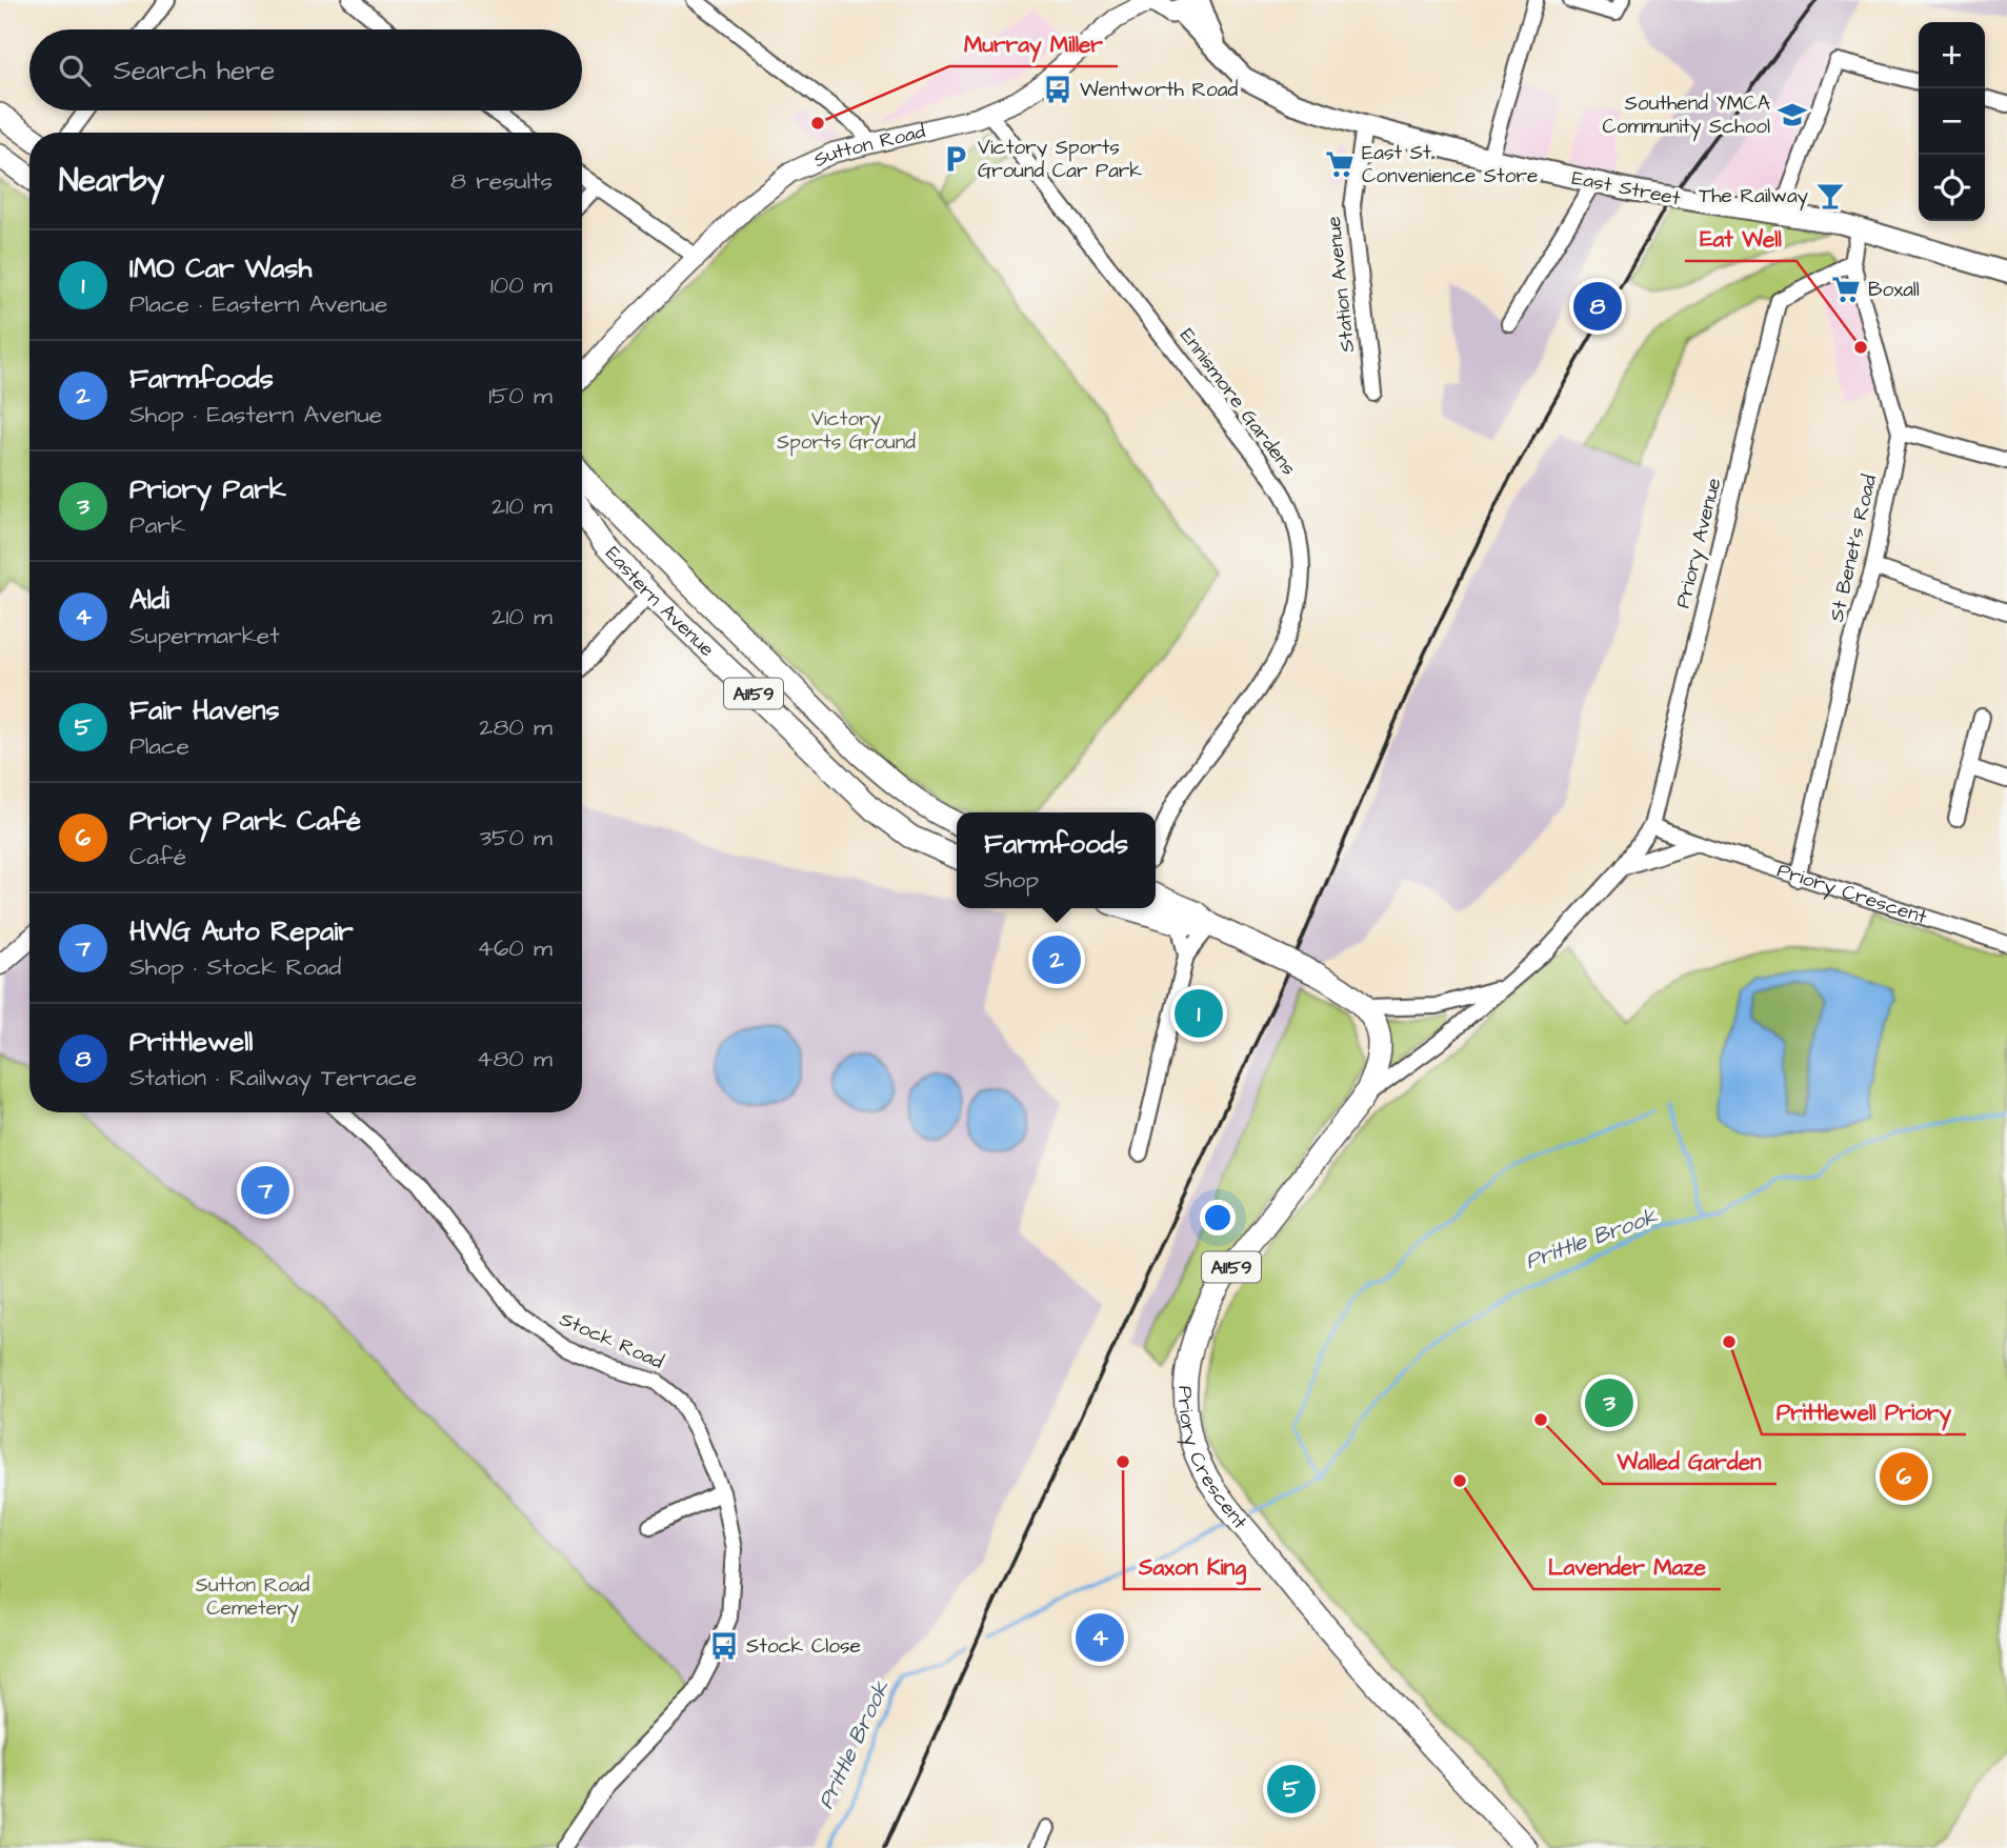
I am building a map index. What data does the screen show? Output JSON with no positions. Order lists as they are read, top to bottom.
{
  "streets": {
    "main road": [
      "Sutton Road",
      "East Street",
      "Eastern Avenue",
      "A1159",
      "Priory Crescent"
    ],
    "street": [
      "Station Avenue",
      "Ennismore Gardens",
      "Priory Avenue",
      "St Benet's Road",
      "Stock Road"
    ]
  },
  "crossings": [
    ["Sutton Road", "East Street"],
    ["Sutton Road", "Ennismore Gardens"],
    ["East Street", "Station Avenue"],
    ["East Street", "St Benet's Road"],
    ["Priory Avenue", "St Benet's Road"],
    ["Priory Avenue", "Priory Crescent"],
    ["St Benet's Road", "Priory Crescent"]
  ],
  "water": ["Prittle Brook"],
  "parks": ["Victory Sports Ground", "Sutton Road Cemetery"],
  "places": {
    "bus stop": ["Wentworth Road", "Stock Close"],
    "school or university": ["Southend YMCA Community School"],
    "other": [
      "Murray Miller",
      "Eat Well",
      "Prittlewell Priory",
      "Walled Garden",
      "Saxon King",
      "Lavender Maze"
    ],
    "parking": ["Victory Sports Ground Car Park"],
    "supermarket": ["East St. Convenience Store", "Boxall"],
    "bar": ["The Railway"]
  },
  "page": {
    "map_buttons": ["+", "−"],
    "search": "Search here",
    "heading": ["Nearby", "8 results"],
    "list": [
      {
        "mark": "1",
        "name": "IMO Car Wash",
        "note": "Place · Eastern Avenue",
        "value": "100 m"
      },
      {
        "mark": "2",
        "name": "Farmfoods",
        "note": "Shop · Eastern Avenue",
        "value": "150 m"
      },
      {
        "mark": "3",
        "name": "Priory Park",
        "note": "Park",
        "value": "210 m"
      },
      {
        "mark": "4",
        "name": "Aldi",
        "note": "Supermarket",
        "value": "210 m"
      },
      {
        "mark": "5",
        "name": "Fair Havens",
        "note": "Place",
        "value": "280 m"
      },
      {
        "mark": "6",
        "name": "Priory Park Café",
        "note": "Café",
        "value": "350 m"
      },
      {
        "mark": "7",
        "name": "HWG Auto Repair",
        "note": "Shop · Stock Road",
        "value": "460 m"
      },
      {
        "mark": "8",
        "name": "Prittlewell",
        "note": "Station · Railway Terrace",
        "value": "480 m"
      }
    ],
    "pins": [
      "8",
      "2",
      "1",
      "7",
      "3",
      "6",
      "4",
      "5"
    ],
    "popup": ["Farmfoods", "Shop"]
  }
}
